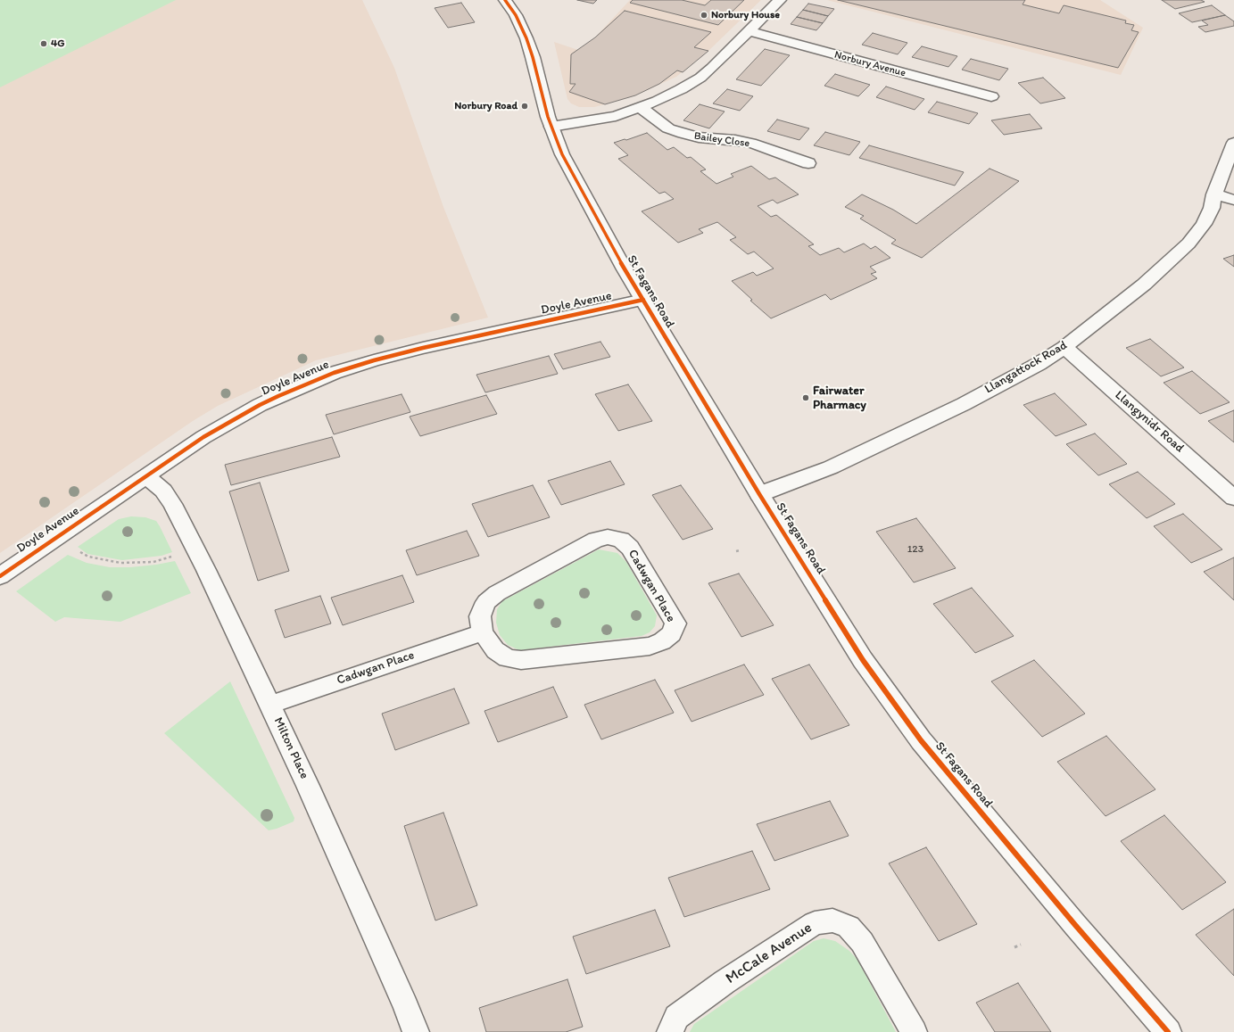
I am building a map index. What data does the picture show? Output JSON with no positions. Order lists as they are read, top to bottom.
{
  "streets": {
    "street": [
      "Norbury Avenue",
      "Bailey Close",
      "St Fagans Road",
      "Doyle Avenue",
      "Llangattock Road",
      "Llangynidr Road",
      "Cadwgan Place",
      "Milton Place",
      "McCale Avenue"
    ]
  },
  "crossings": [
    ["St Fagans Road", "Doyle Avenue"],
    ["St Fagans Road", "Llangattock Road"],
    ["Doyle Avenue", "Milton Place"],
    ["Llangattock Road", "Llangynidr Road"],
    ["Cadwgan Place", "Milton Place"]
  ],
  "places": [
    "Norbury House",
    "4G",
    "Norbury Road",
    "Fairwater Pharmacy"
  ],
  "house_numbers": ["123"]
}
